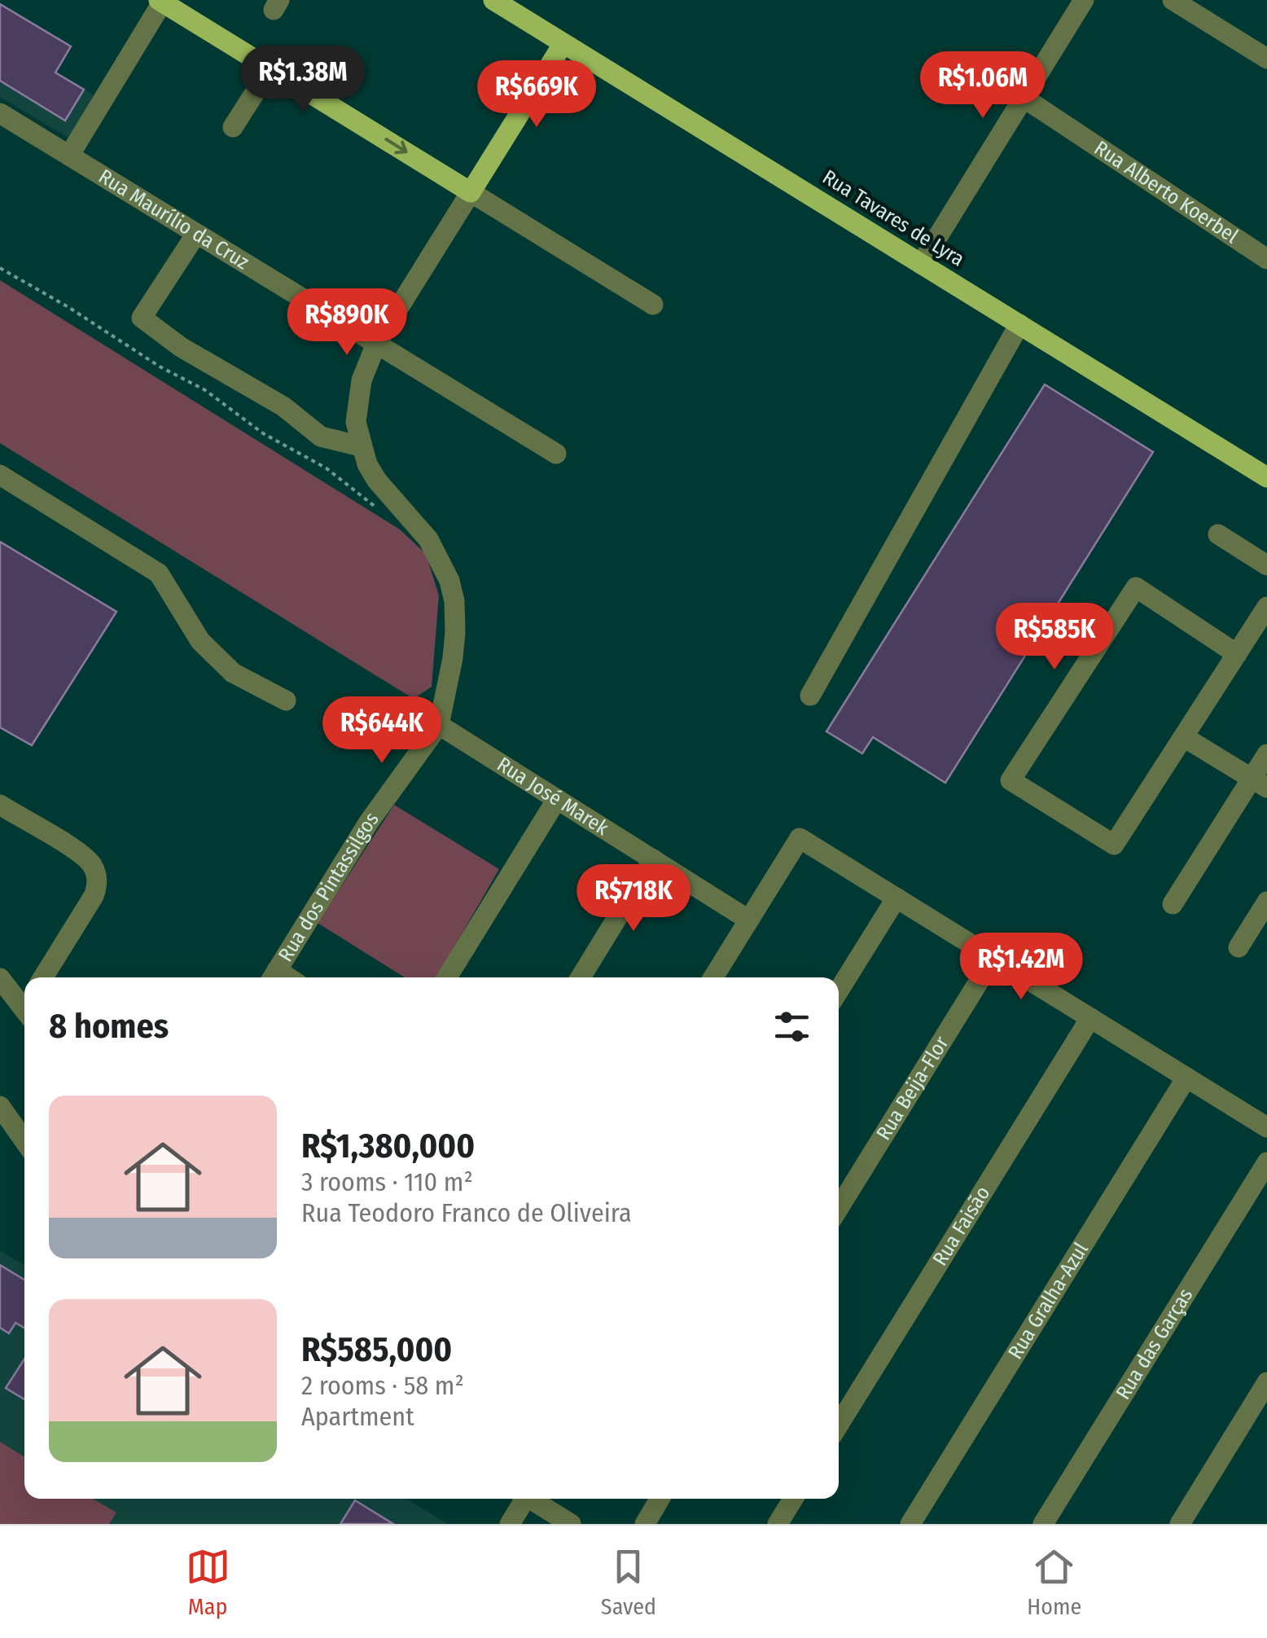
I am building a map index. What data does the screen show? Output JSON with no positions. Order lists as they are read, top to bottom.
{
  "streets": {
    "main road": ["Rua Tavares de Lyra"],
    "street": [
      "Rua Alberto Koerbel",
      "Rua Maurílio da Cruz",
      "Rua José Marek",
      "Rua dos Pintassilgos",
      "Rua Beija-Flor",
      "Rua Faisão",
      "Rua Gralha-Azul",
      "Rua das Garças"
    ]
  },
  "crossings": [
    ["Rua José Marek", "Rua dos Pintassilgos"]
  ],
  "page": {
    "price": [
      "R$1.38M",
      "R$1.06M",
      "R$669K",
      "R$890K",
      "R$585K",
      "R$644K",
      "R$718K",
      "R$1.42M"
    ],
    "heading": "8 homes",
    "list": [
      {
        "name": "R$1,380,000",
        "note": "3 rooms · 110 m² · Rua Teodoro Franco de Oliveira"
      },
      {
        "name": "R$585,000",
        "note": "2 rooms · 58 m² · Apartment"
      }
    ],
    "tabs": ["Map", "Saved", "Home"]
  }
}
